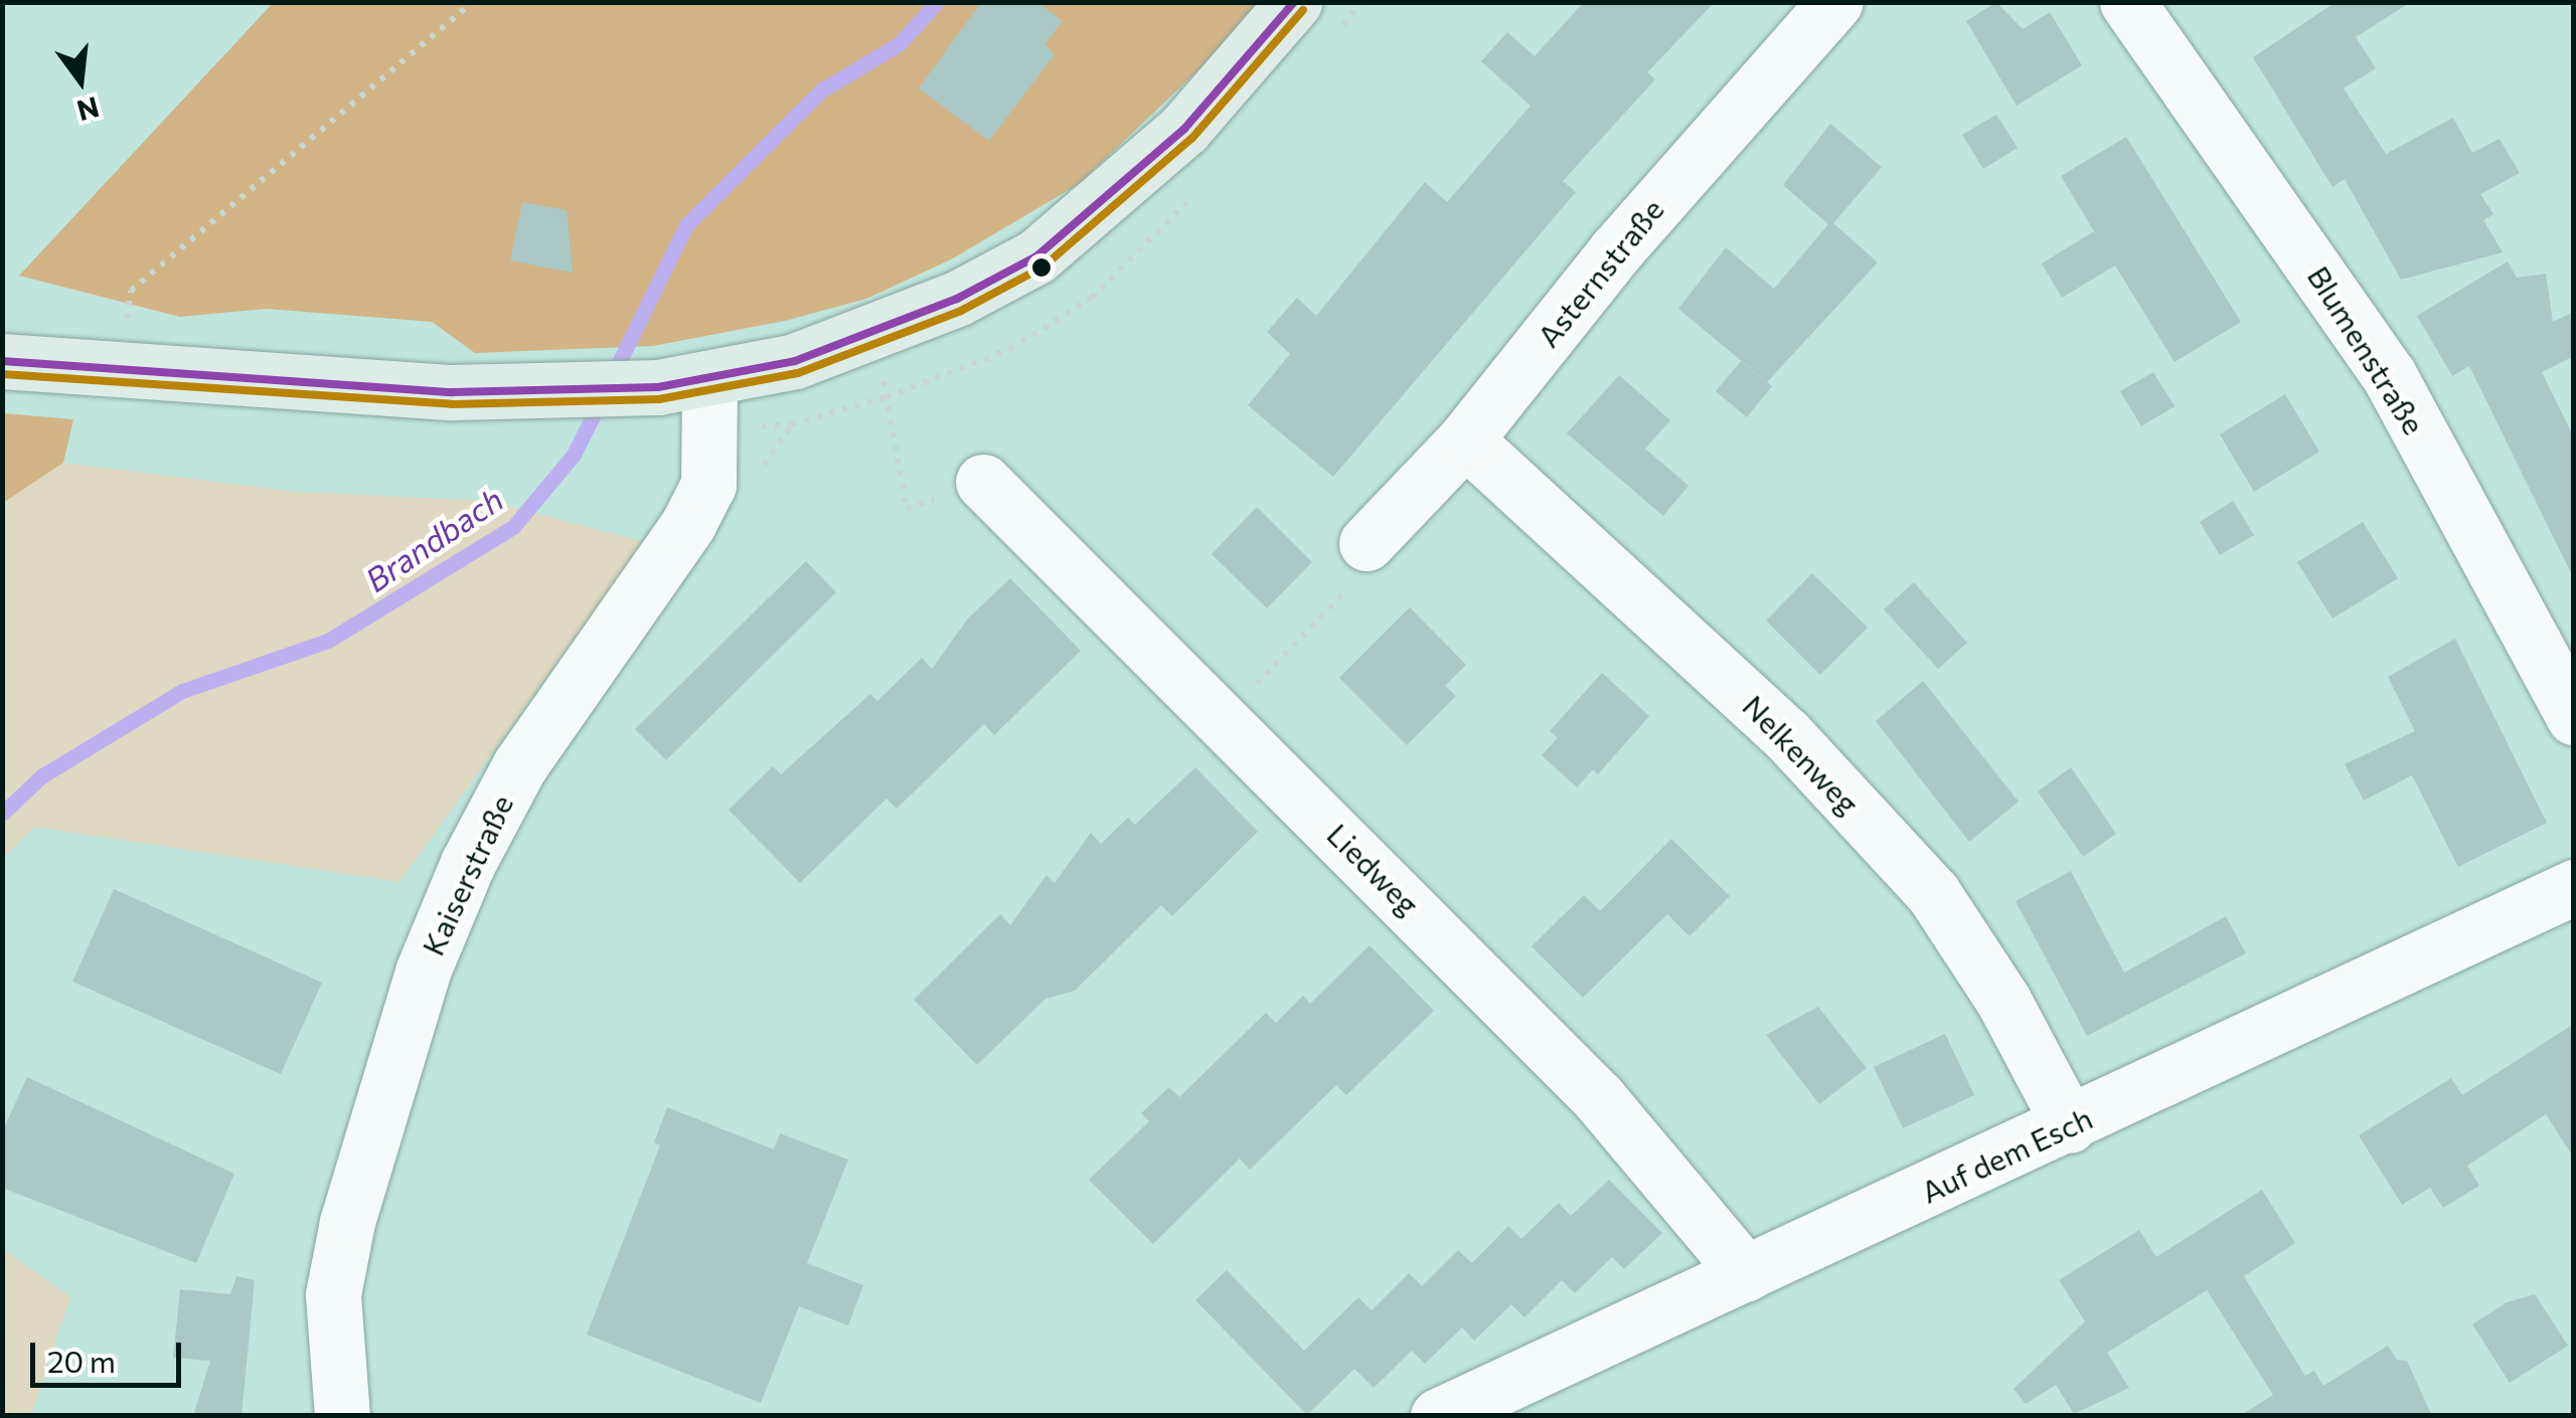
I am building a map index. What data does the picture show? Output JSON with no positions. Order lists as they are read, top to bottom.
{
  "streets": {
    "street": [
      "Asternstraße",
      "Blumenstraße",
      "Nelkenweg",
      "Liedweg",
      "Kaiserstraße",
      "Auf dem Esch"
    ]
  },
  "crossings": [
    ["Asternstraße", "Nelkenweg"],
    ["Nelkenweg", "Auf dem Esch"],
    ["Liedweg", "Auf dem Esch"]
  ],
  "water": ["Brandbach"],
  "scale_bar": "20 m",
  "north": "bottom"
}
